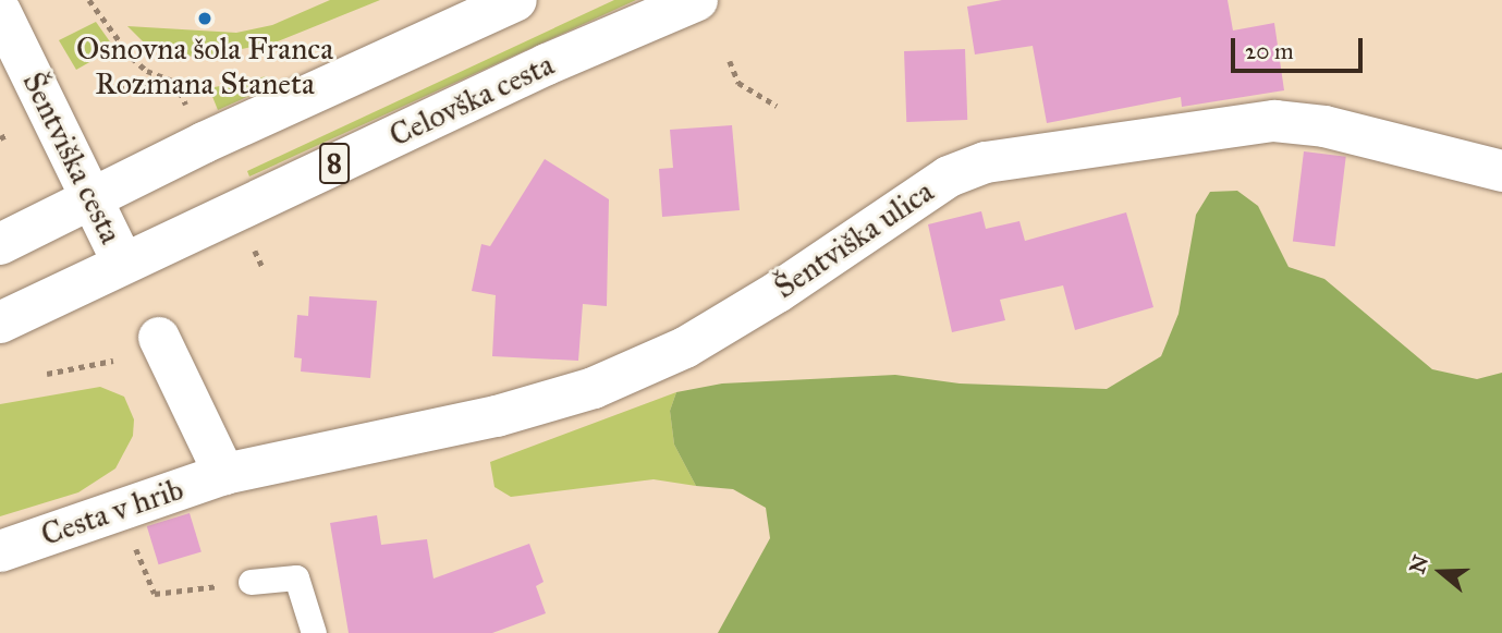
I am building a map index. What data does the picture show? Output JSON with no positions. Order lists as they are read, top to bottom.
{
  "streets": {
    "street": [
      "Celovška cesta",
      "Šentviška cesta",
      "8",
      "Šentviška ulica",
      "Cesta v hrib"
    ]
  },
  "crossings": [
    ["Celovška cesta", "Šentviška cesta"],
    ["Šentviška cesta", "8"],
    ["Šentviška ulica", "Cesta v hrib"]
  ],
  "places": ["Osnovna šola Franca Rozmana Staneta"],
  "scale_bar": "20 m",
  "north": "left"
}
